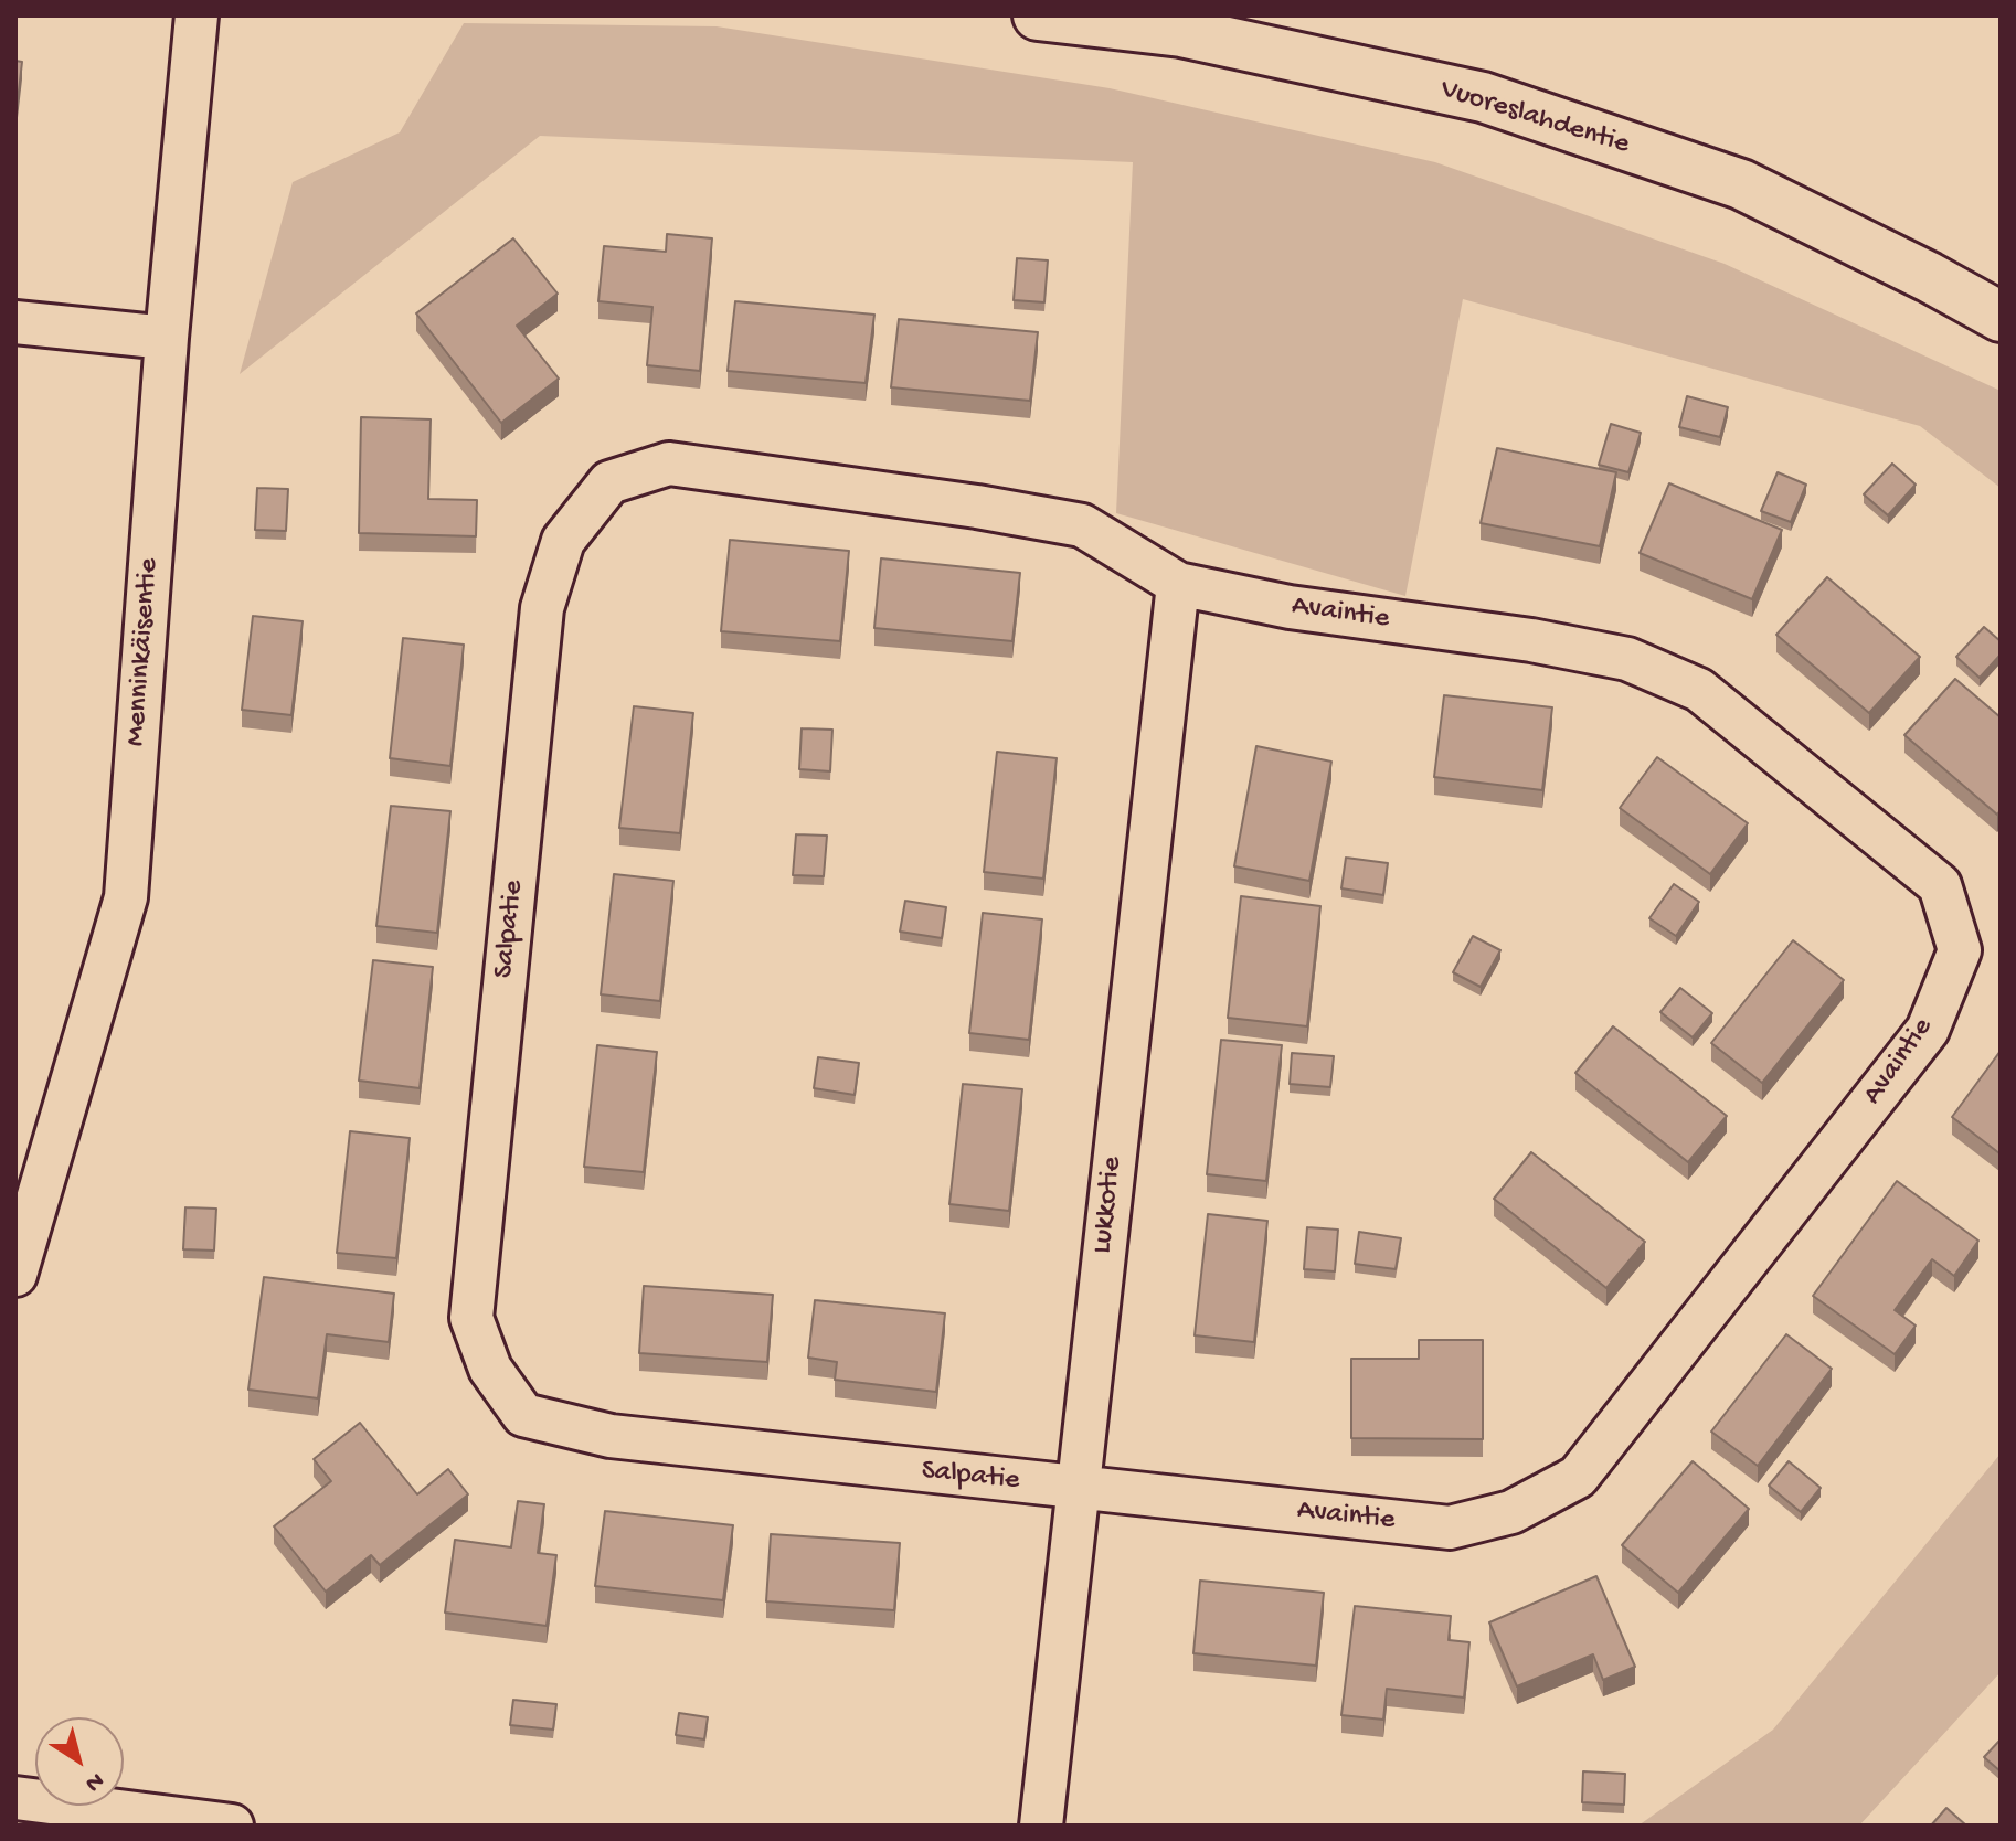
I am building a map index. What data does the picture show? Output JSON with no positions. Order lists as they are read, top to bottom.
{
  "streets": {
    "street": [
      "Vuoreslahdentie",
      "Avaintie",
      "Menninkäisentie",
      "Salpatie",
      "Lukkotie"
    ]
  },
  "crossings": [
    ["Avaintie", "Salpatie"],
    ["Avaintie", "Lukkotie"],
    ["Salpatie", "Lukkotie"]
  ],
  "north": "bottom right"
}
